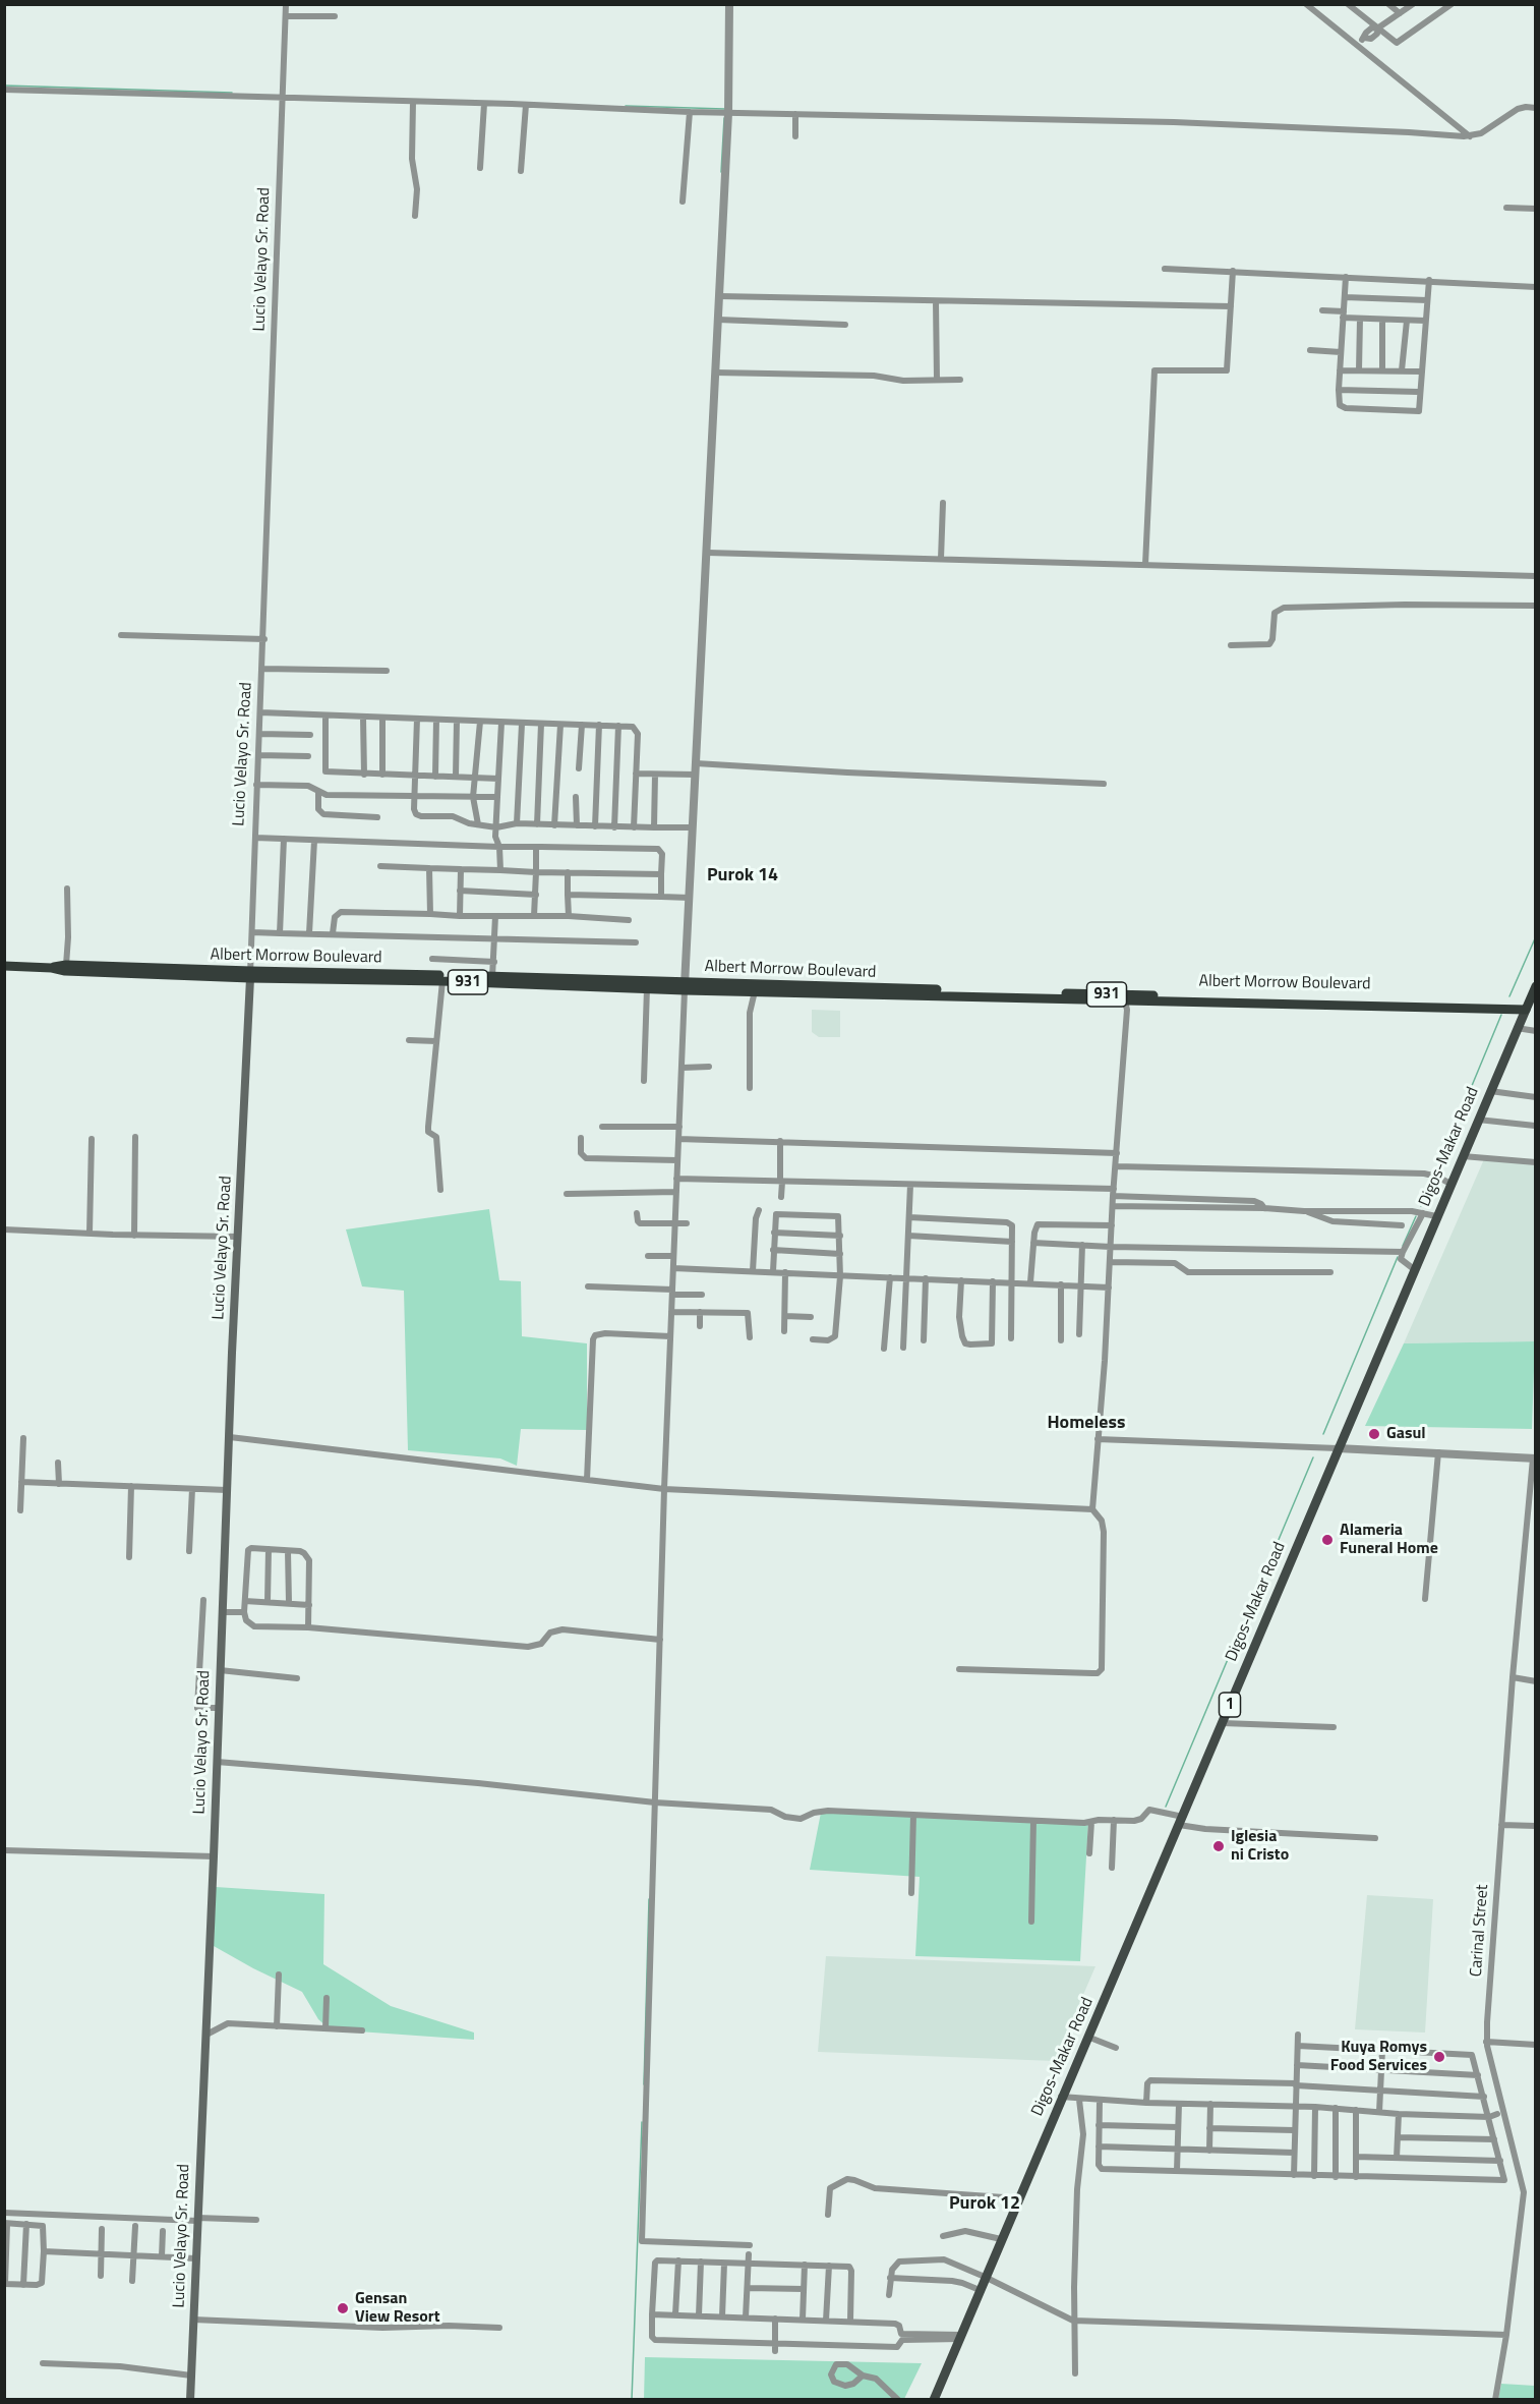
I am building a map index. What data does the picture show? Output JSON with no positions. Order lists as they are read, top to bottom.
{
  "streets": {
    "highway": [
      "Albert Morrow Boulevard",
      "931",
      "Digos-Makar Road",
      "1"
    ],
    "main road": ["Lucio Velayo Sr. Road"],
    "street": ["Carinal Street"]
  },
  "crossings": [
    ["Lucio Velayo Sr. Road", "Albert Morrow Boulevard"],
    ["Albert Morrow Boulevard", "Digos-Makar Road"]
  ],
  "districts": ["Purok 14", "Homeless", "Purok 12"],
  "places": [
    "Gasul",
    "Alameria Funeral Home",
    "Iglesia ni Cristo",
    "Kuya Romys Food Services",
    "Gensan View Resort"
  ]
}
